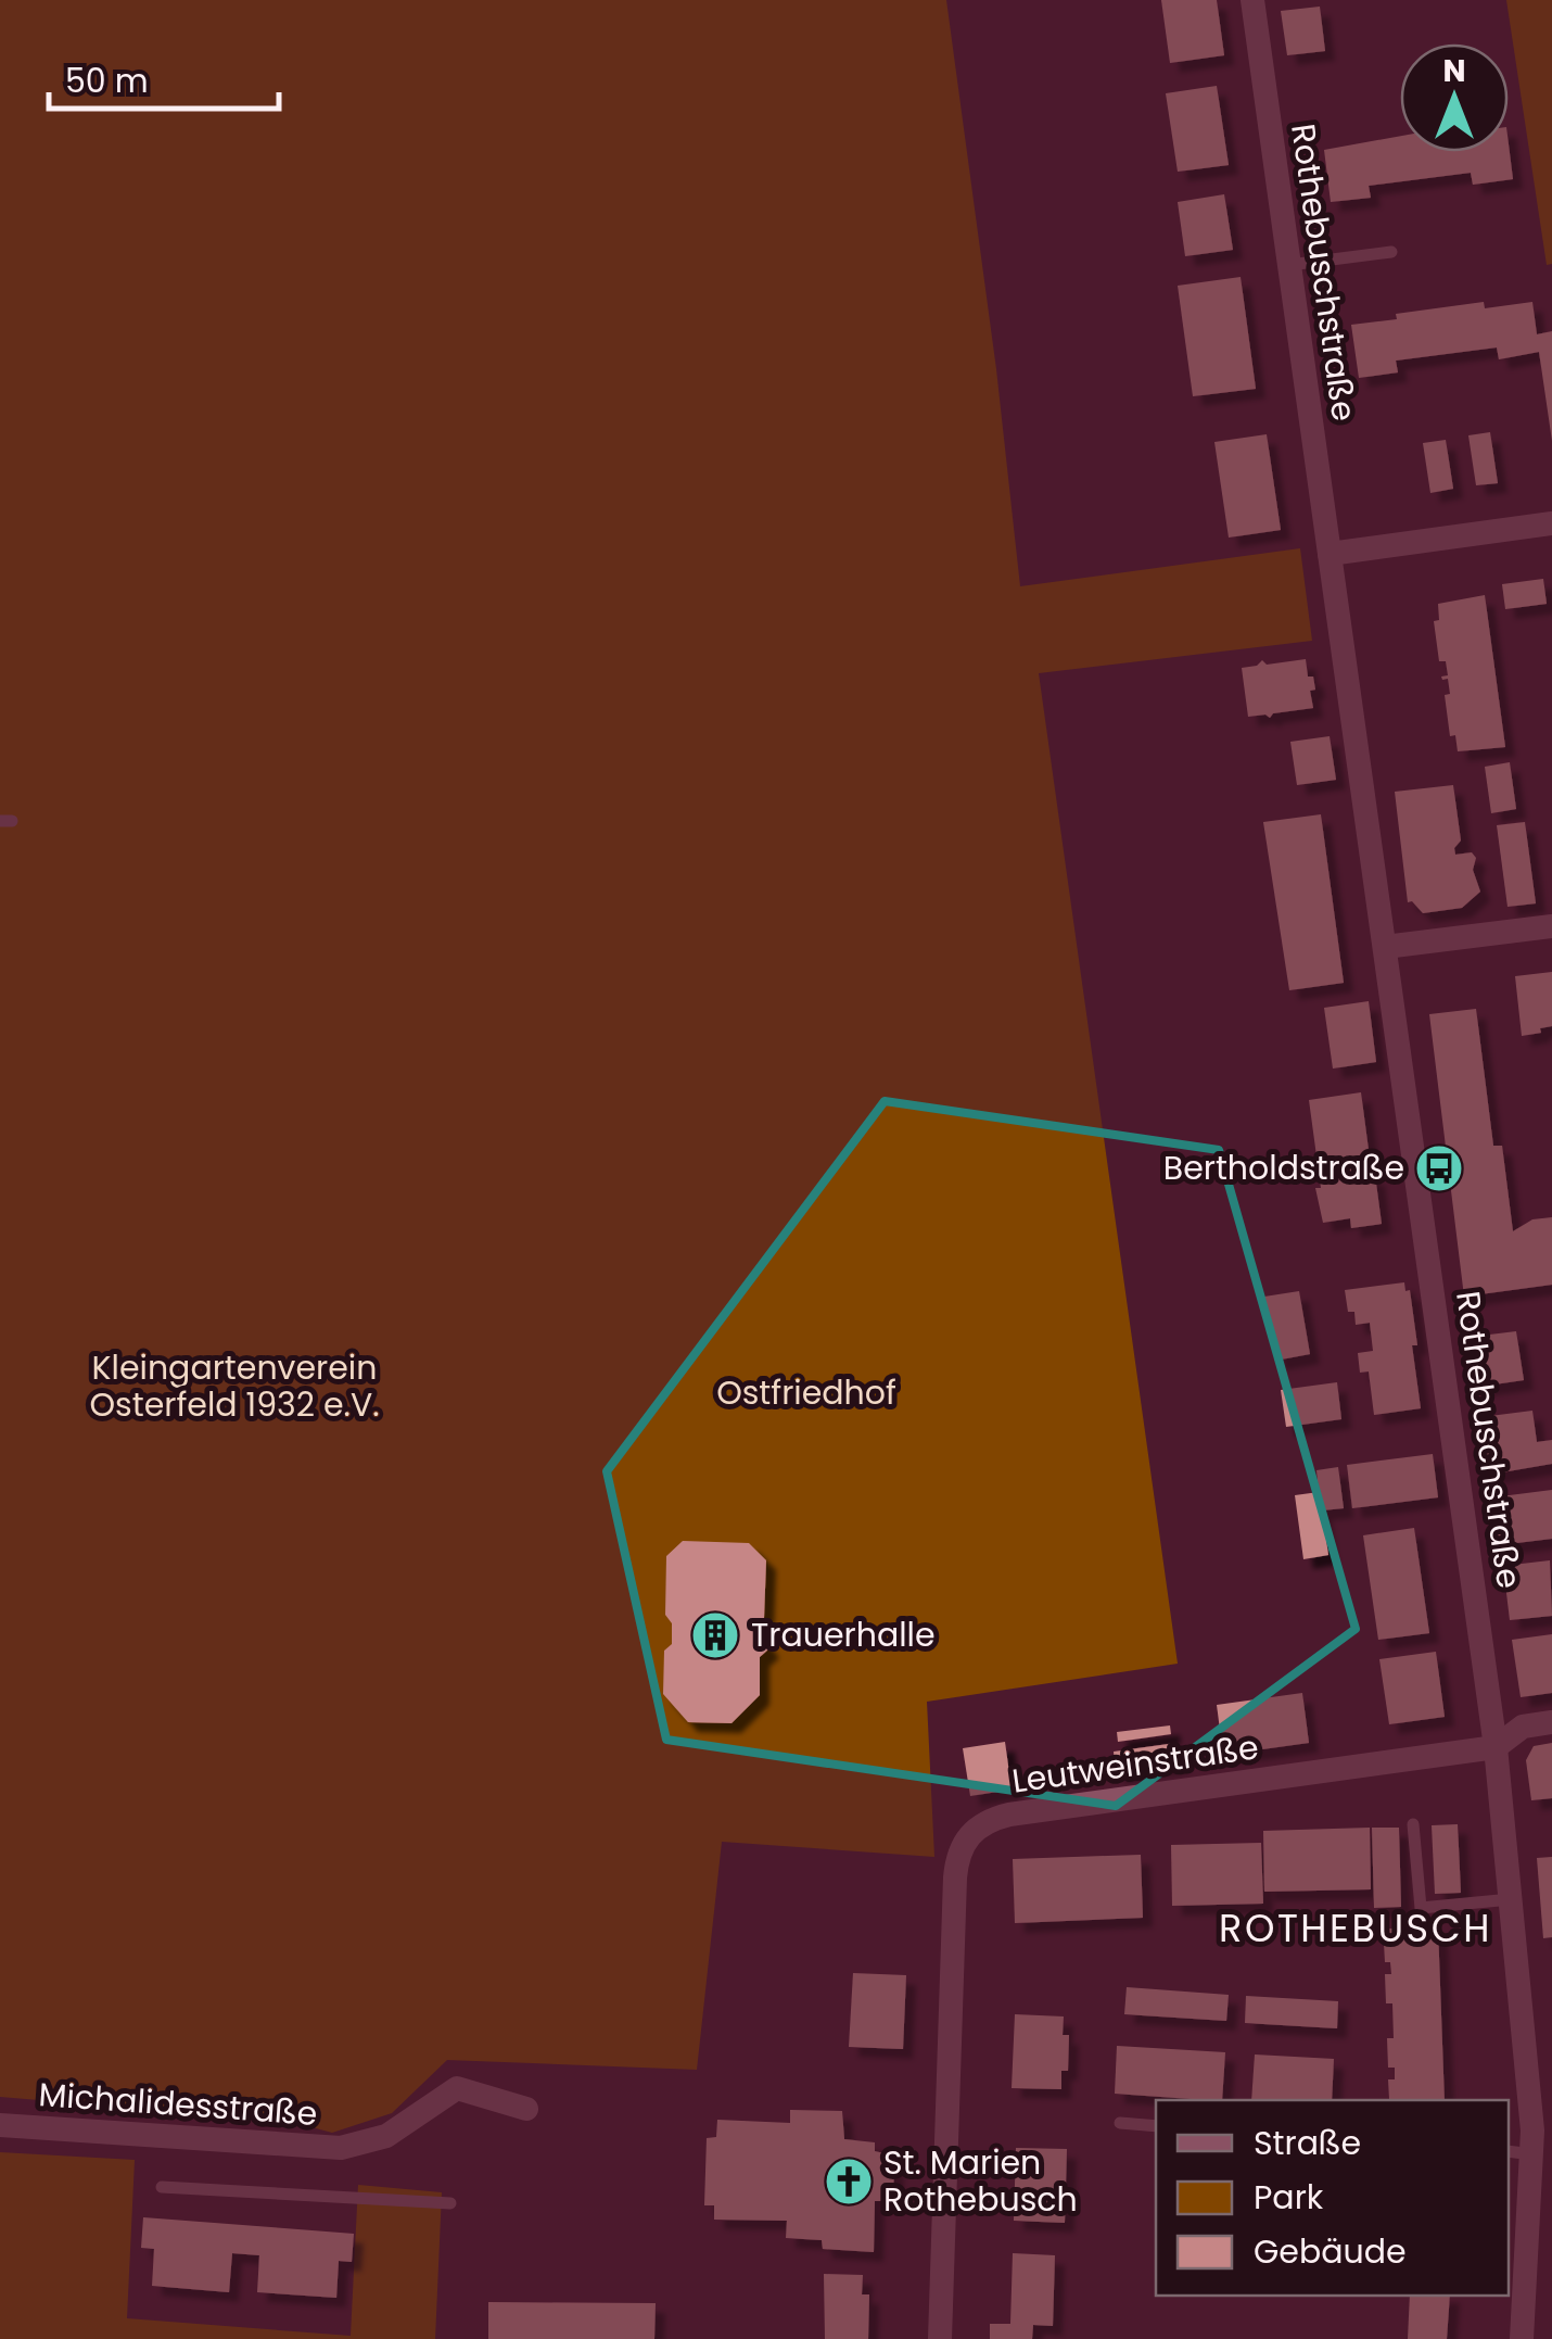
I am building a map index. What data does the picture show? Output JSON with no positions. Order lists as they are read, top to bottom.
{
  "streets": {
    "street": ["Rothebuschstraße", "Leutweinstraße", "Michalidesstraße"]
  },
  "crossings": [
    ["Rothebuschstraße", "Leutweinstraße"]
  ],
  "districts": ["ROTHEBUSCH"],
  "parks": ["Kleingartenverein Osterfeld 1932 e.V.", "Ostfriedhof"],
  "places": {
    "bus stop": ["Bertholdstraße"],
    "building": ["Trauerhalle"],
    "church": ["St. Marien Rothebusch"]
  },
  "legend": ["Straße", "Park", "Gebäude"],
  "scale_bar": "50 m",
  "north": "top"
}
